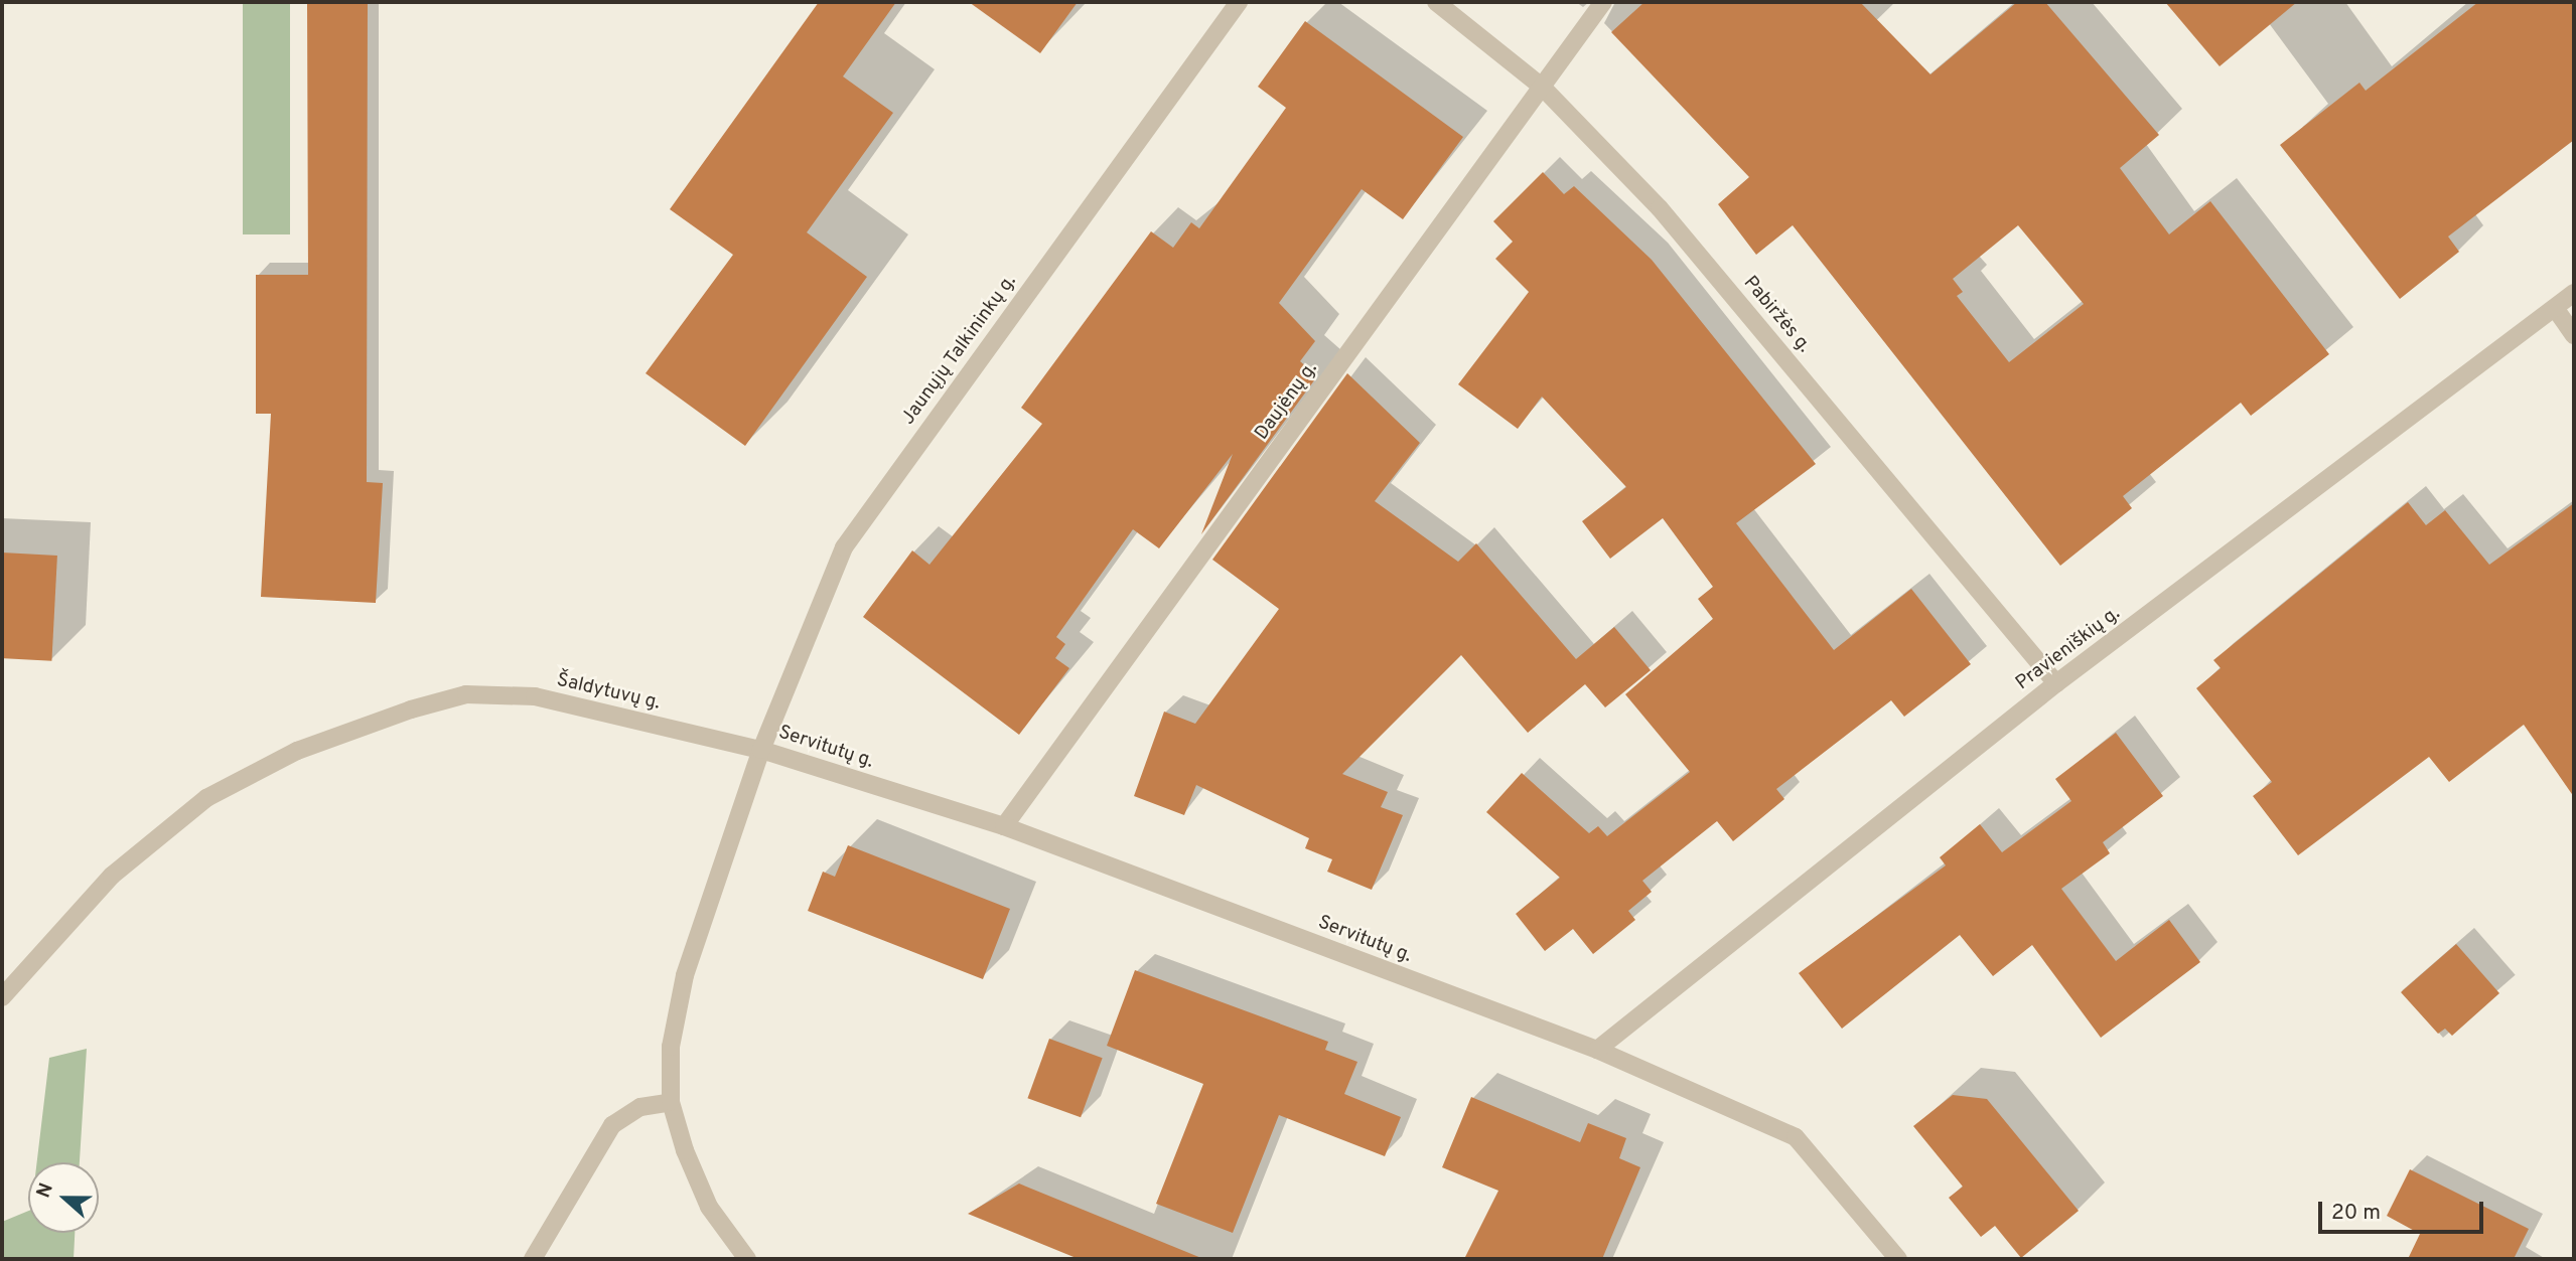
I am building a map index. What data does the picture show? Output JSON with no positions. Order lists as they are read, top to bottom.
{
  "streets": {
    "street": [
      "Pabiržės g.",
      "Jaunųjų Talkininkų g.",
      "Daujėnų g.",
      "Pravieniškių g.",
      "Šaldytuvų g.",
      "Servitutų g."
    ]
  },
  "crossings": [
    ["Pabiržės g.", "Daujėnų g."],
    ["Pabiržės g.", "Pravieniškių g."],
    ["Jaunųjų Talkininkų g.", "Šaldytuvų g."],
    ["Jaunųjų Talkininkų g.", "Servitutų g."],
    ["Daujėnų g.", "Servitutų g."],
    ["Pravieniškių g.", "Servitutų g."],
    ["Šaldytuvų g.", "Servitutų g."]
  ],
  "scale_bar": "20 m",
  "north": "left"
}
